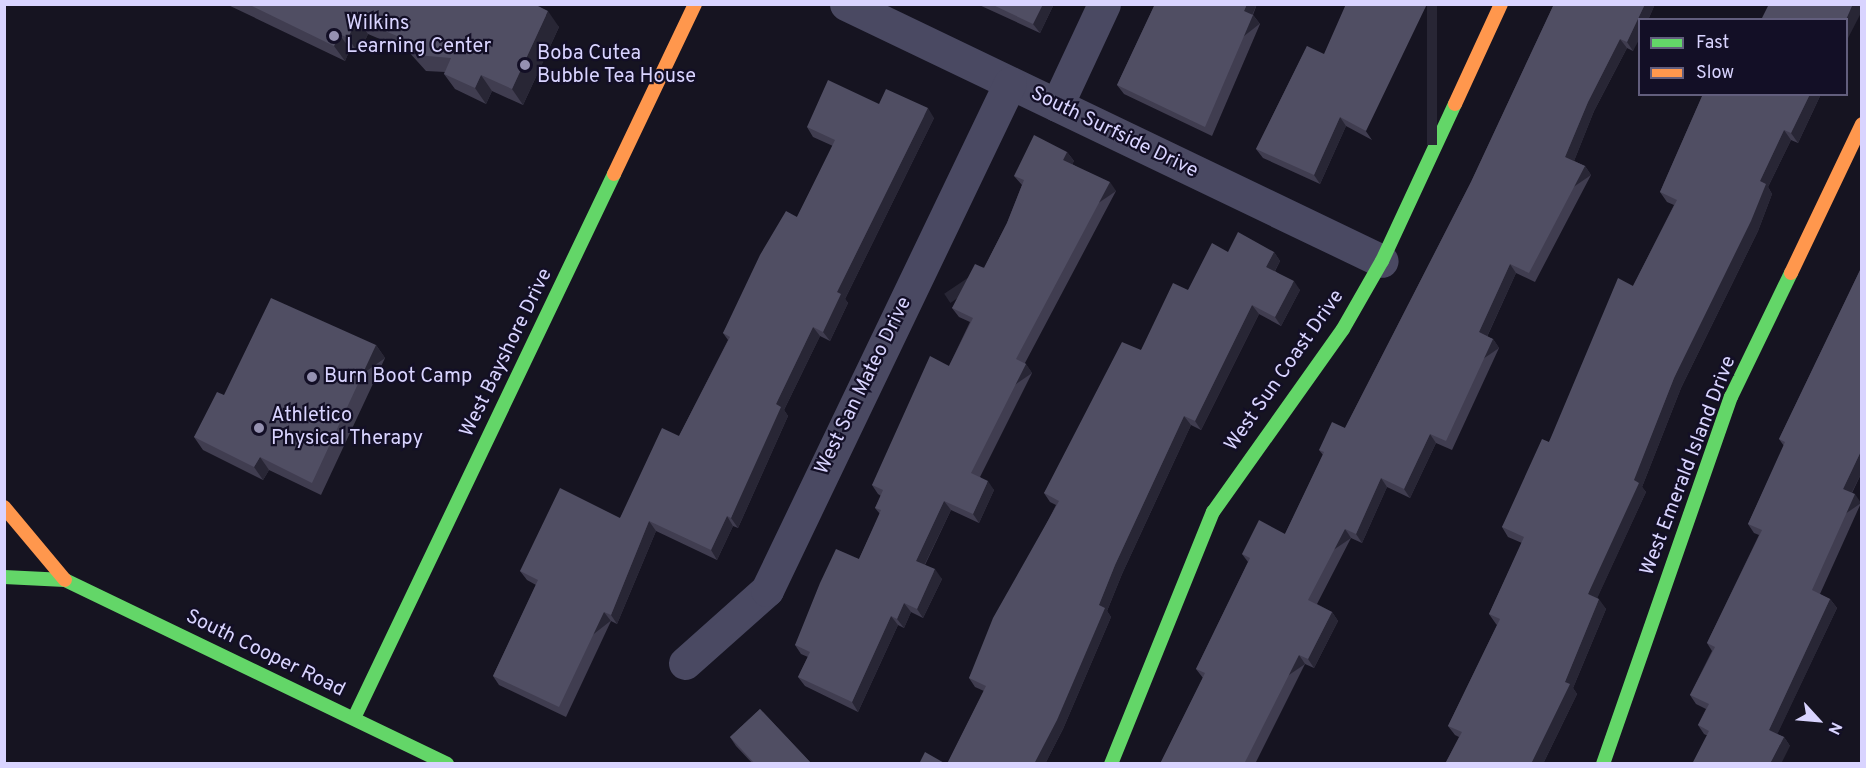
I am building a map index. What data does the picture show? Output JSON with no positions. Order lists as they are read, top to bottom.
{
  "streets": {
    "street": [
      "South Surfside Drive",
      "West Bayshore Drive",
      "West Sun Coast Drive",
      "West San Mateo Drive",
      "West Emerald Island Drive",
      "South Cooper Road"
    ]
  },
  "crossings": [
    ["South Surfside Drive", "West Sun Coast Drive"],
    ["South Surfside Drive", "West San Mateo Drive"],
    ["West Bayshore Drive", "South Cooper Road"]
  ],
  "places": [
    "Wilkins Learning Center",
    "Boba Cutea Bubble Tea House",
    "Burn Boot Camp",
    "Athletico Physical Therapy"
  ],
  "legend": ["Fast", "Slow"],
  "north": "bottom right"
}
